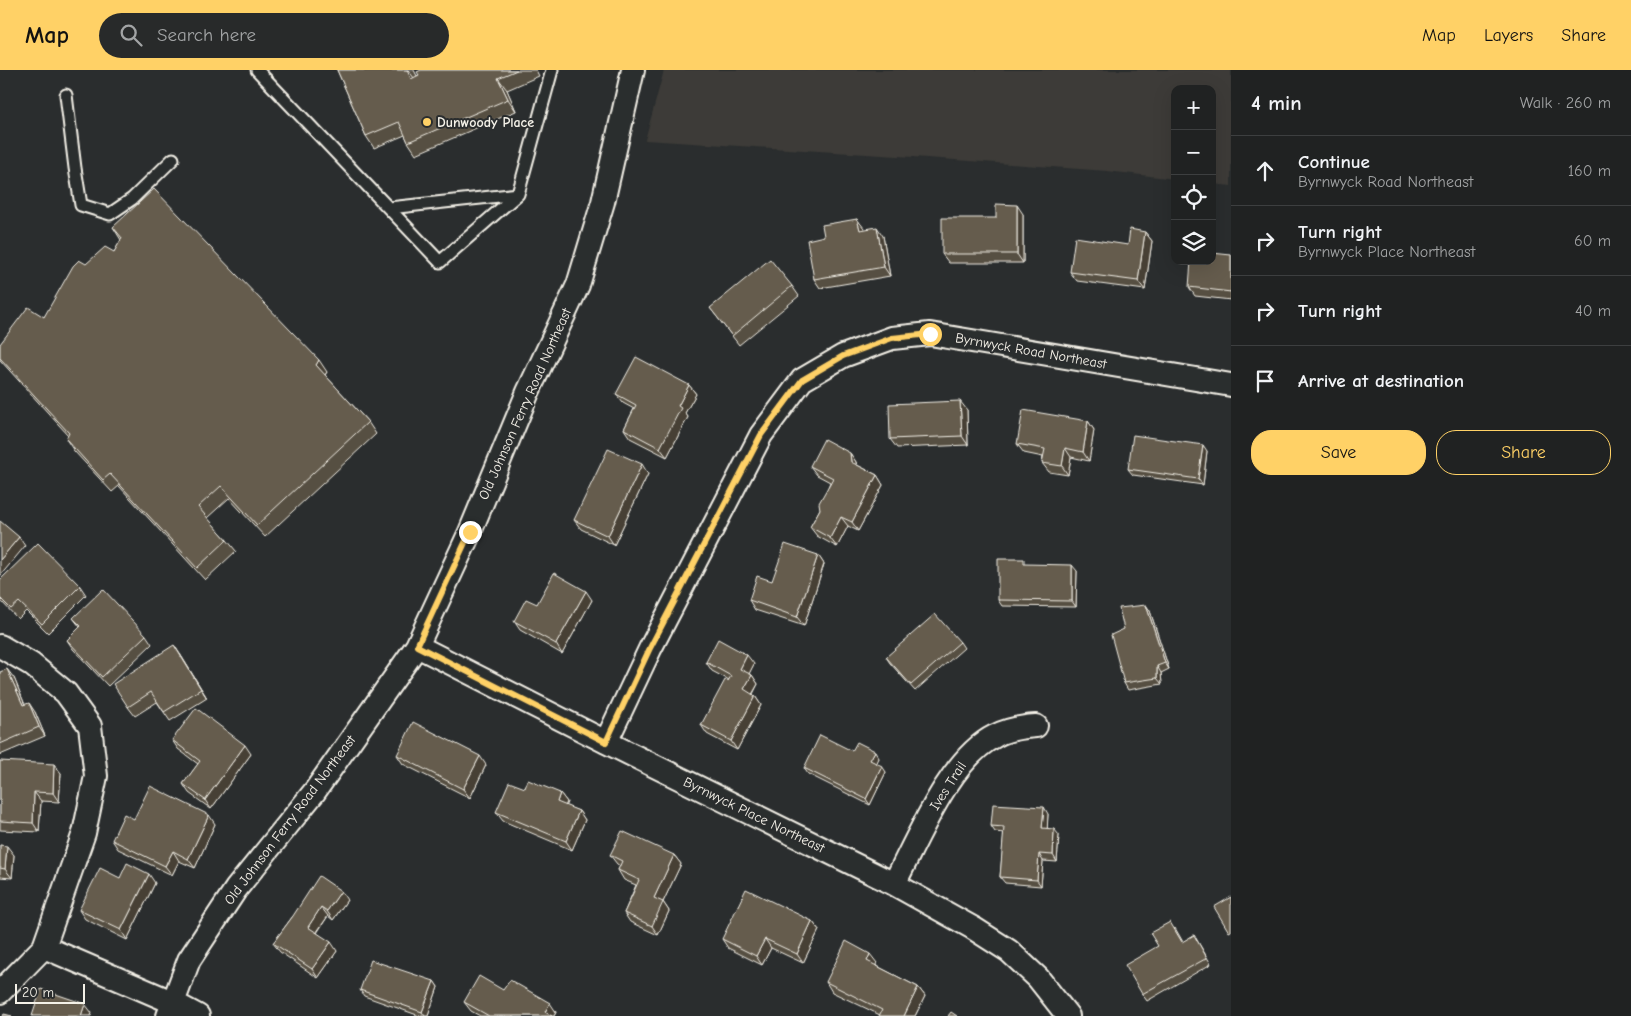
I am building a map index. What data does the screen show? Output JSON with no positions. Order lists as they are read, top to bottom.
{
  "streets": {
    "street": [
      "Byrnwyck Road Northeast",
      "Old Johnson Ferry Road Northeast",
      "Ives Trail",
      "Byrnwyck Place Northeast"
    ]
  },
  "crossings": [
    ["Byrnwyck Road Northeast", "Byrnwyck Place Northeast"],
    ["Old Johnson Ferry Road Northeast", "Byrnwyck Place Northeast"],
    ["Ives Trail", "Byrnwyck Place Northeast"]
  ],
  "places": ["Dunwoody Place"],
  "scale_bar": "20 m",
  "page": {
    "header": "Map",
    "search": "Search here",
    "nav": ["Map", "Layers", "Share"],
    "heading": ["4 min", "Walk · 260 m"],
    "map_buttons": ["+", "−"],
    "list": [
      ["Continue", "Byrnwyck Road Northeast", "160 m"],
      ["Turn right", "Byrnwyck Place Northeast", "60 m"],
      ["Turn right", "40 m"],
      "Arrive at destination"
    ],
    "buttons": ["Save", "Share"],
    "scale": "20 m"
  }
}
